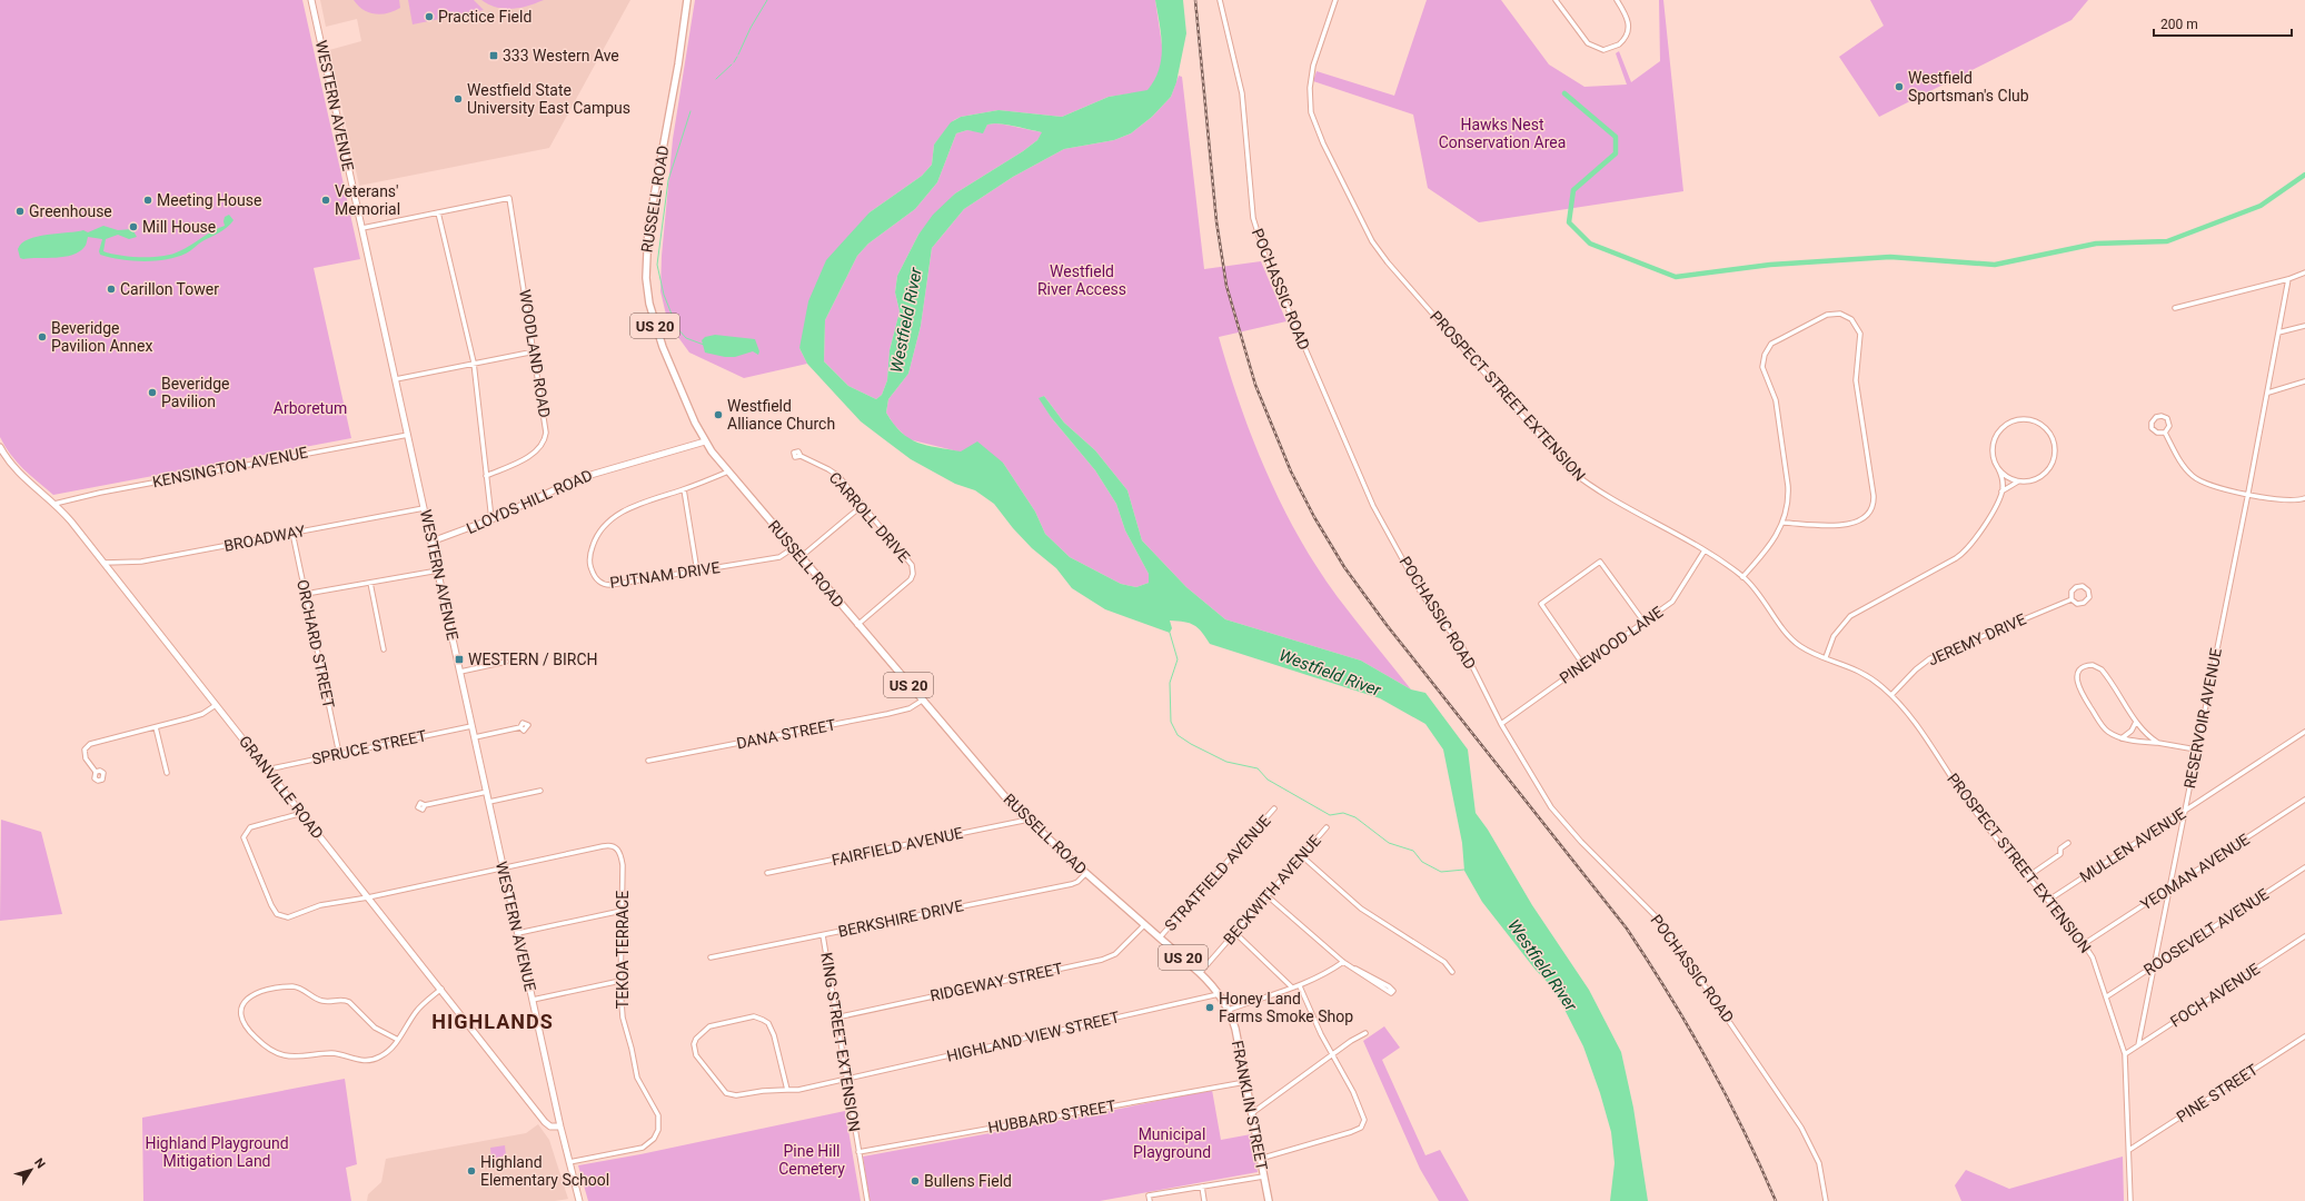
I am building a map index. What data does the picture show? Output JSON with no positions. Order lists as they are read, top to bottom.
{
  "streets": {
    "main road": [
      "WESTERN AVENUE",
      "RUSSELL ROAD",
      "US 20",
      "LLOYDS HILL ROAD",
      "GRANVILLE ROAD",
      "FRANKLIN STREET"
    ],
    "street": [
      "POCHASSIC ROAD",
      "WOODLAND ROAD",
      "PROSPECT STREET EXTENSION",
      "KENSINGTON AVENUE",
      "CARROLL DRIVE",
      "BROADWAY",
      "PUTNAM DRIVE",
      "JEREMY DRIVE",
      "ORCHARD STREET",
      "PINEWOOD LANE",
      "RESERVOIR AVENUE",
      "DANA STREET",
      "SPRUCE STREET",
      "MULLEN AVENUE",
      "FAIRFIELD AVENUE",
      "YEOMAN AVENUE",
      "STRATFIELD AVENUE",
      "BECKWITH AVENUE",
      "BERKSHIRE DRIVE",
      "ROOSEVELT AVENUE",
      "TEKOA TERRACE",
      "RIDGEWAY STREET",
      "FOCH AVENUE",
      "HIGHLAND VIEW STREET",
      "KING STREET EXTENSION",
      "PINE STREET",
      "HUBBARD STREET"
    ]
  },
  "crossings": [
    ["WESTERN AVENUE", "KENSINGTON AVENUE"],
    ["WESTERN AVENUE", "LLOYDS HILL ROAD"],
    ["WESTERN AVENUE", "BROADWAY"],
    ["WESTERN AVENUE", "SPRUCE STREET"],
    ["WESTERN AVENUE", "GRANVILLE ROAD"],
    ["WESTERN AVENUE", "TEKOA TERRACE"],
    ["RUSSELL ROAD", "LLOYDS HILL ROAD"],
    ["RUSSELL ROAD", "CARROLL DRIVE"],
    ["RUSSELL ROAD", "PUTNAM DRIVE"],
    ["RUSSELL ROAD", "DANA STREET"],
    ["RUSSELL ROAD", "FAIRFIELD AVENUE"],
    ["RUSSELL ROAD", "STRATFIELD AVENUE"],
    ["RUSSELL ROAD", "BECKWITH AVENUE"],
    ["RUSSELL ROAD", "BERKSHIRE DRIVE"],
    ["RUSSELL ROAD", "RIDGEWAY STREET"],
    ["RUSSELL ROAD", "HIGHLAND VIEW STREET"],
    ["RUSSELL ROAD", "FRANKLIN STREET"],
    ["POCHASSIC ROAD", "PINEWOOD LANE"],
    ["PROSPECT STREET EXTENSION", "JEREMY DRIVE"],
    ["PROSPECT STREET EXTENSION", "PINEWOOD LANE"],
    ["PROSPECT STREET EXTENSION", "MULLEN AVENUE"],
    ["PROSPECT STREET EXTENSION", "YEOMAN AVENUE"],
    ["PROSPECT STREET EXTENSION", "ROOSEVELT AVENUE"],
    ["PROSPECT STREET EXTENSION", "FOCH AVENUE"],
    ["PROSPECT STREET EXTENSION", "PINE STREET"],
    ["KENSINGTON AVENUE", "GRANVILLE ROAD"],
    ["BROADWAY", "ORCHARD STREET"],
    ["BROADWAY", "GRANVILLE ROAD"],
    ["ORCHARD STREET", "SPRUCE STREET"],
    ["RESERVOIR AVENUE", "MULLEN AVENUE"],
    ["RESERVOIR AVENUE", "YEOMAN AVENUE"],
    ["RESERVOIR AVENUE", "ROOSEVELT AVENUE"],
    ["RESERVOIR AVENUE", "FOCH AVENUE"],
    ["SPRUCE STREET", "GRANVILLE ROAD"],
    ["BERKSHIRE DRIVE", "KING STREET EXTENSION"],
    ["RIDGEWAY STREET", "KING STREET EXTENSION"],
    ["HIGHLAND VIEW STREET", "KING STREET EXTENSION"],
    ["KING STREET EXTENSION", "HUBBARD STREET"],
    ["FRANKLIN STREET", "HUBBARD STREET"]
  ],
  "districts": ["HIGHLANDS"],
  "water": ["Westfield River"],
  "parks": [
    "Hawks Nest Conservation Area",
    "Westfield River Access",
    "Arboretum",
    "Municipal Playground",
    "Highland Playground Mitigation Land",
    "Pine Hill Cemetery"
  ],
  "places": {
    "other": [
      "Practice Field",
      "Westfield Sportsman's Club",
      "Westfield State University East Campus",
      "Meeting House",
      "Veterans' Memorial",
      "Greenhouse",
      "Mill House",
      "Carillon Tower",
      "Beveridge Pavilion Annex",
      "Beveridge Pavilion",
      "Westfield Alliance Church",
      "Honey Land Farms Smoke Shop",
      "Highland Elementary School",
      "Bullens Field"
    ],
    "transit": ["333 Western Ave", "WESTERN / BIRCH"]
  },
  "scale_bar": "200 m",
  "north": "top right"
}
